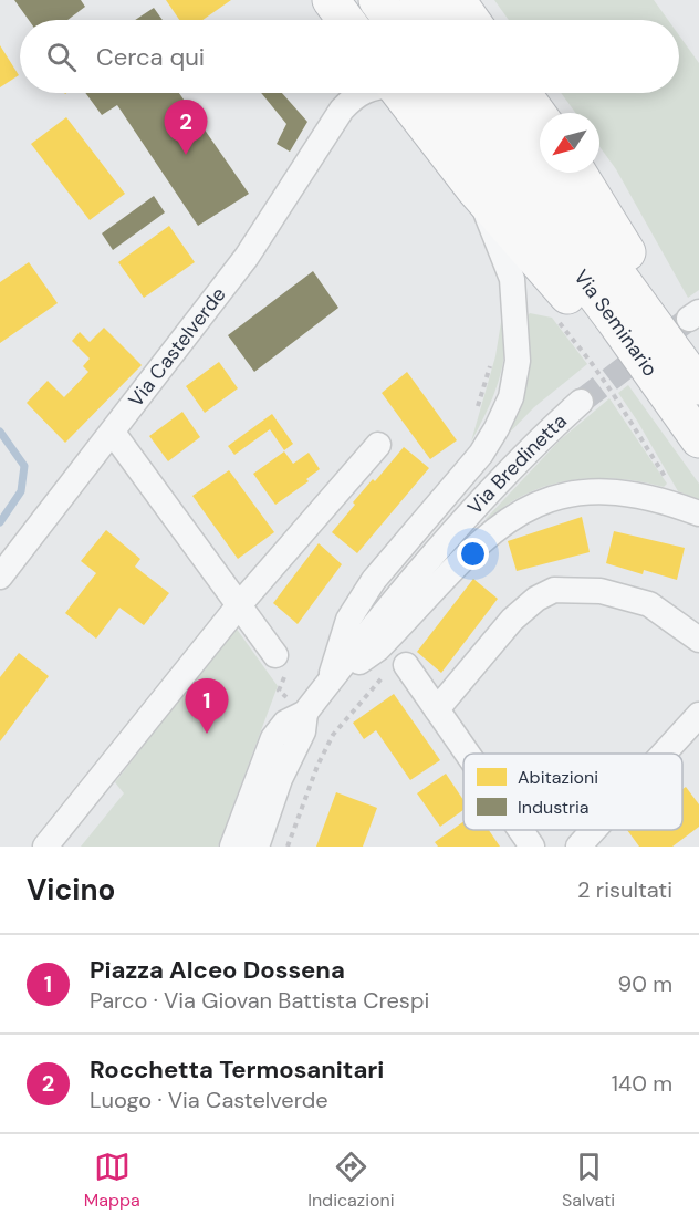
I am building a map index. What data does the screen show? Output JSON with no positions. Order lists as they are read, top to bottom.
{
  "streets": {
    "highway": ["Via Seminario"],
    "street": ["Via Castelverde", "Via Bredinetta"]
  },
  "legend": ["Abitazioni", "Industria"],
  "north": "bottom left",
  "page": {
    "search": "Cerca qui",
    "pins": ["2", "1"],
    "heading": ["Vicino", "2 risultati"],
    "list": [
      {
        "mark": "1",
        "name": "Piazza Alceo Dossena",
        "note": "Parco · Via Giovan Battista Crespi",
        "value": "90 m"
      },
      {
        "mark": "2",
        "name": "Rocchetta Termosanitari",
        "note": "Luogo · Via Castelverde",
        "value": "140 m"
      }
    ],
    "nav": ["Mappa", "Indicazioni", "Salvati"]
  }
}
